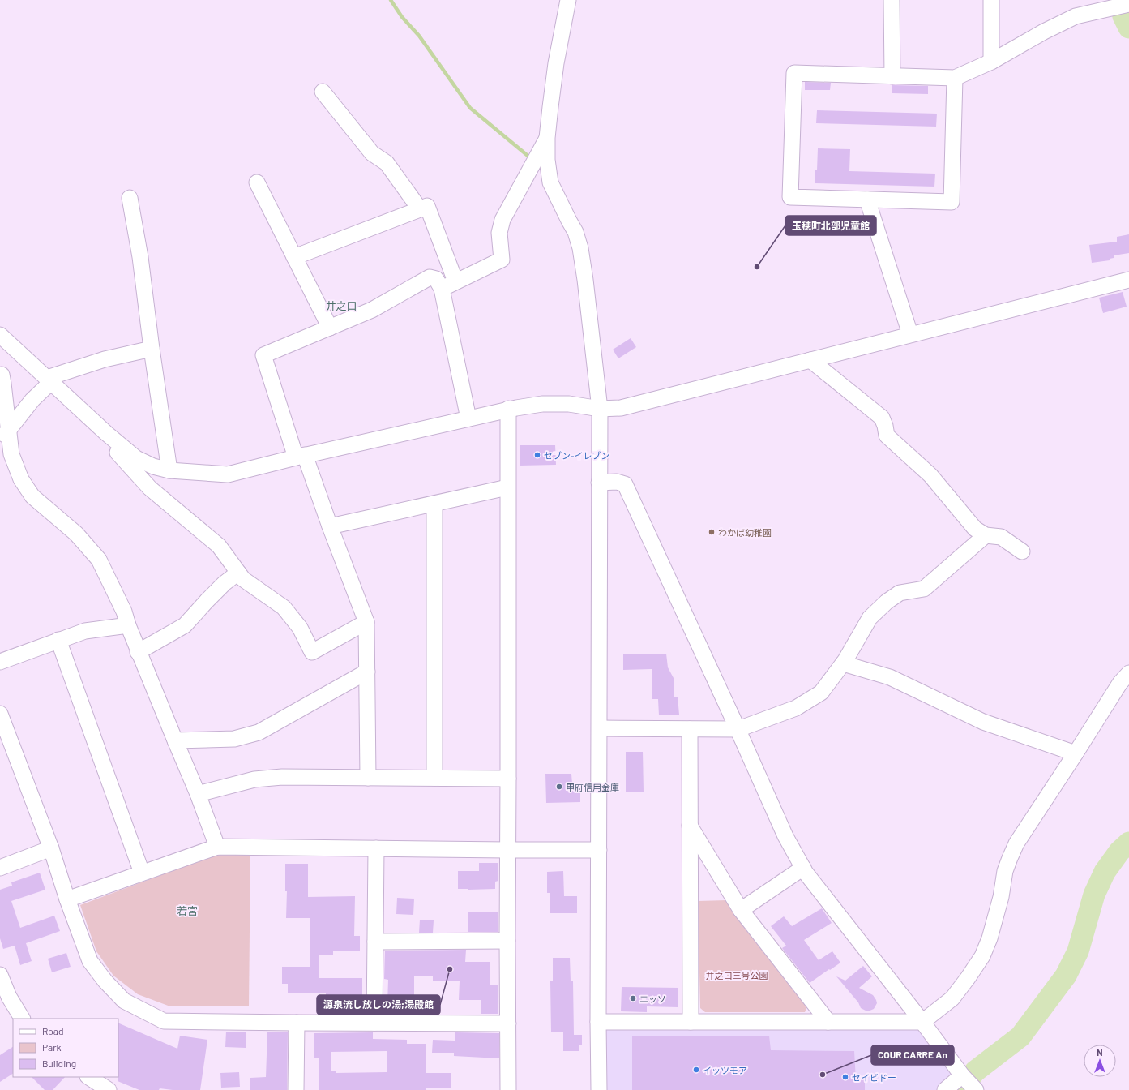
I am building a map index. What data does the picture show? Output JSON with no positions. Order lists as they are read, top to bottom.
{
  "districts": ["井之口", "若宮"],
  "parks": ["井之口三号公園"],
  "places": [
    "玉穂町北部児童館",
    "セブン-イレブン",
    "わかば幼稚園",
    "甲府信用金庫",
    "源泉流し放しの湯;湯殿館",
    "エッソ",
    "イッツモア",
    "COUR CARRE An",
    "セイビドー"
  ],
  "legend": ["Road", "Park", "Building"],
  "north": "top"
}
